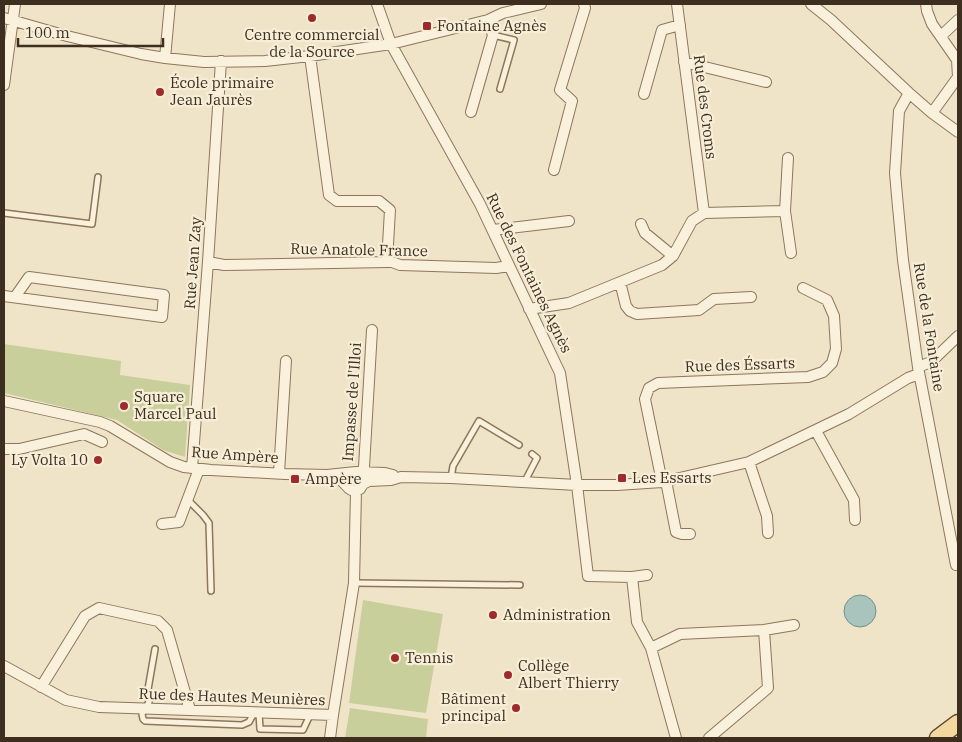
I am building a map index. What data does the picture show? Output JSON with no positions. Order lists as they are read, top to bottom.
{
  "streets": {
    "street": [
      "Rue des Croms",
      "Rue Anatole France",
      "Rue Jean Zay",
      "Rue des Fontaines Agnès",
      "Rue de la Fontaine",
      "Rue des Éssarts",
      "Impasse de l'Illoi",
      "Rue Ampère",
      "Rue des Hautes Meunières"
    ]
  },
  "crossings": [
    ["Rue Anatole France", "Rue Jean Zay"],
    ["Rue Anatole France", "Rue des Fontaines Agnès"],
    ["Rue Jean Zay", "Rue Ampère"],
    ["Rue des Fontaines Agnès", "Rue Ampère"],
    ["Rue de la Fontaine", "Rue Ampère"],
    ["Rue des Éssarts", "Rue Ampère"],
    ["Impasse de l'Illoi", "Rue Ampère"],
    ["Impasse de l'Illoi", "Rue des Hautes Meunières"],
    ["Rue Ampère", "Rue des Hautes Meunières"]
  ],
  "places": {
    "other": [
      "Centre commercial de la Source",
      "École primaire Jean Jaurès",
      "Square Marcel Paul",
      "Ly Volta 10",
      "Administration",
      "Tennis",
      "Collège Albert Thierry",
      "Bâtiment principal"
    ],
    "transit": ["Fontaine Agnès", "Les Essarts", "Ampère"]
  },
  "scale_bar": "100 m"
}
